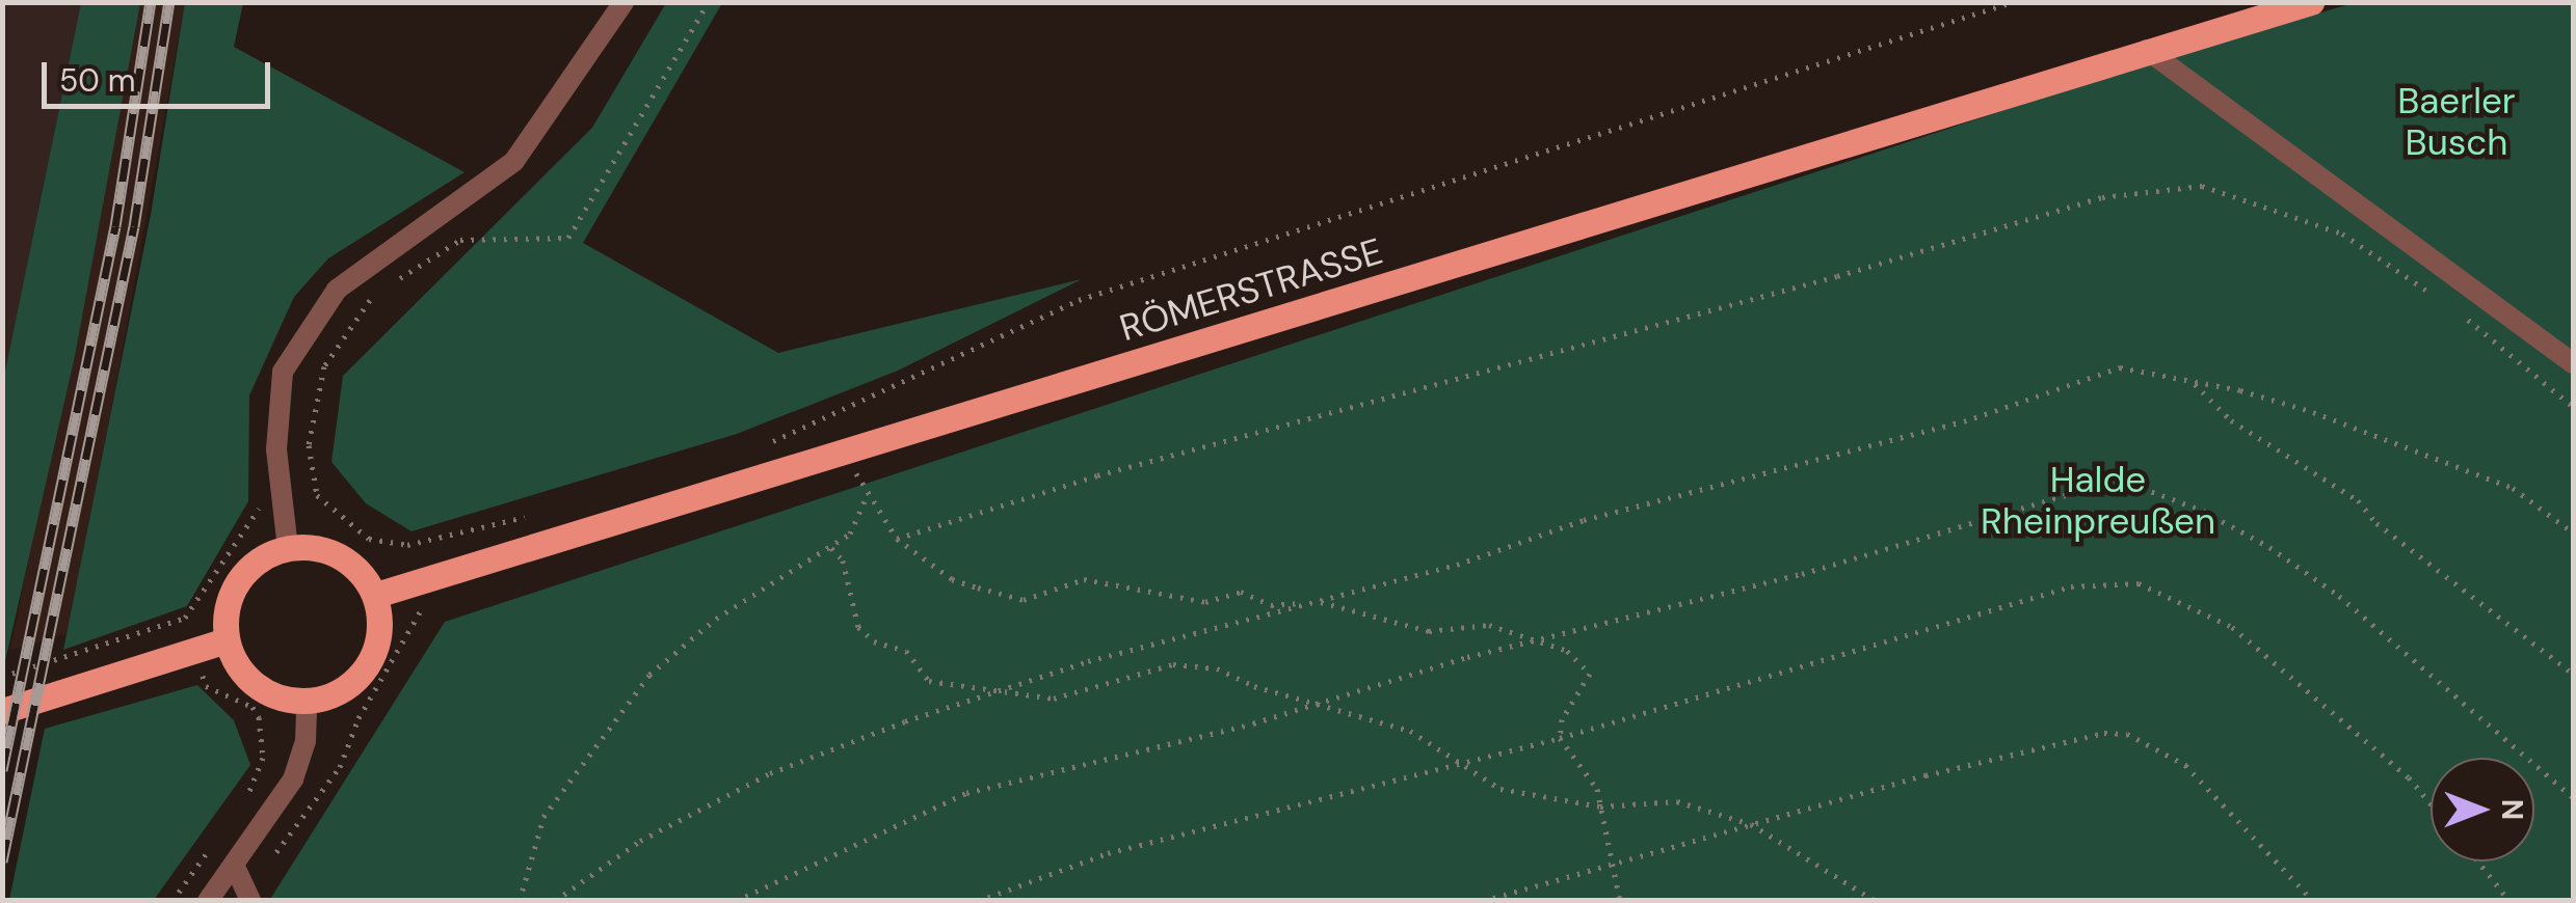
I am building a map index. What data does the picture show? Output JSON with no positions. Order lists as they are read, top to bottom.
{
  "streets": {
    "main road": ["RÖMERSTRASSE"]
  },
  "parks": ["Baerler Busch", "Halde Rheinpreußen"],
  "scale_bar": "50 m",
  "north": "right"
}
